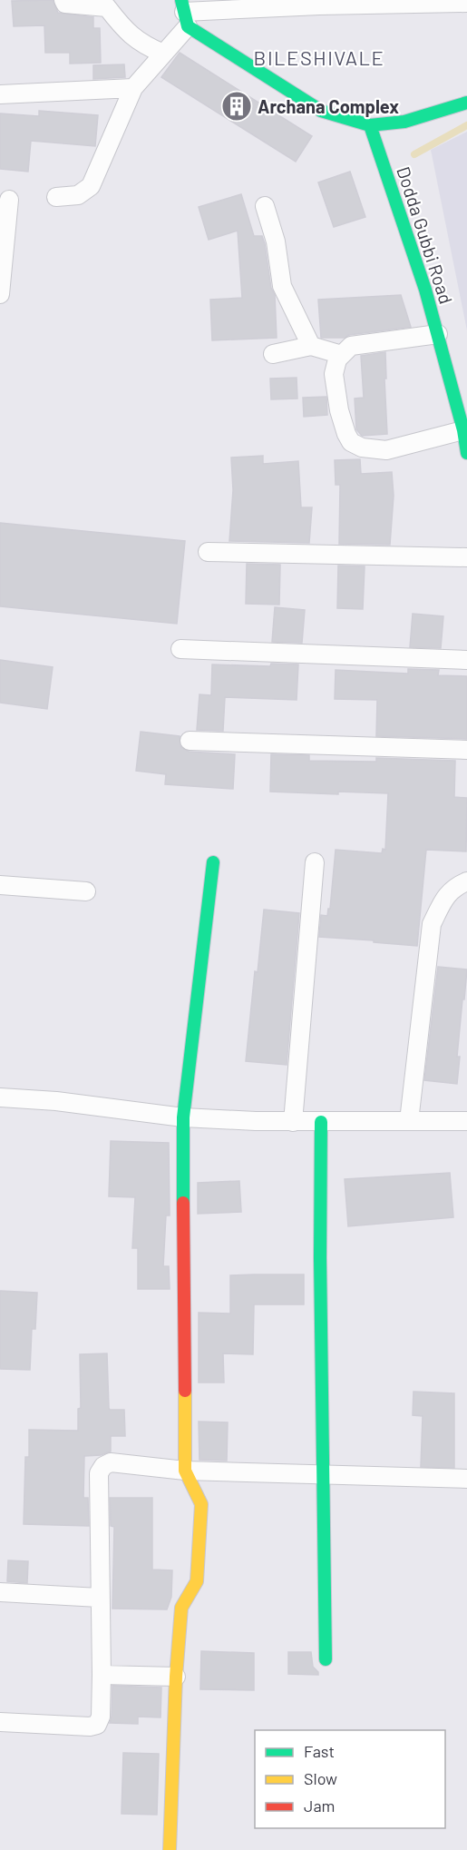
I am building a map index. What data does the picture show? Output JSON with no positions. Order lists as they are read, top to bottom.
{
  "streets": {
    "street": ["Dodda Gubbi Road"]
  },
  "districts": ["BILESHIVALE"],
  "places": {
    "building": ["Archana Complex"]
  },
  "legend": ["Fast", "Slow", "Jam"]
}
